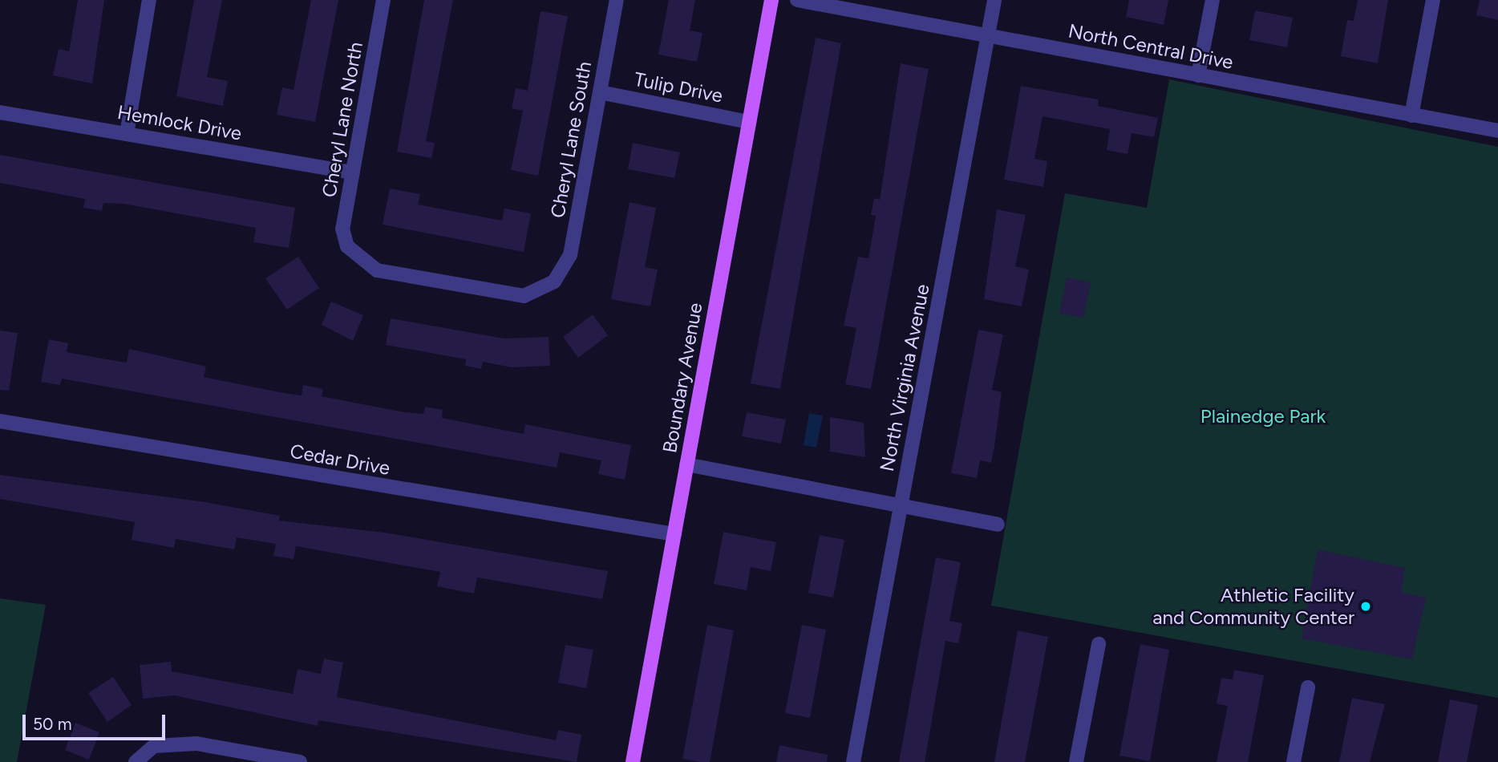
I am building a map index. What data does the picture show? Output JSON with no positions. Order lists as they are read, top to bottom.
{
  "streets": {
    "main road": ["Boundary Avenue"],
    "street": [
      "North Central Drive",
      "Tulip Drive",
      "Cheryl Lane North",
      "Hemlock Drive",
      "Cheryl Lane South",
      "North Virginia Avenue",
      "Cedar Drive"
    ]
  },
  "crossings": [
    ["North Central Drive", "North Virginia Avenue"],
    ["Tulip Drive", "Cheryl Lane South"],
    ["Tulip Drive", "Boundary Avenue"],
    ["Cheryl Lane North", "Hemlock Drive"],
    ["Cheryl Lane North", "Cheryl Lane South"],
    ["Boundary Avenue", "Cedar Drive"]
  ],
  "parks": ["Plainedge Park"],
  "places": ["Athletic Facility and Community Center"],
  "scale_bar": "50 m"
}
